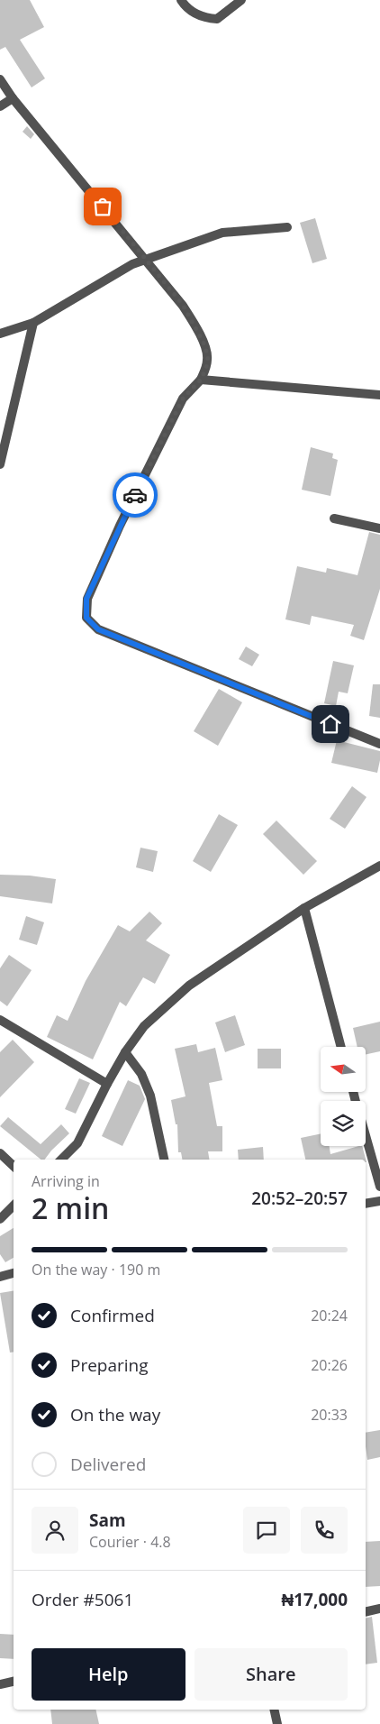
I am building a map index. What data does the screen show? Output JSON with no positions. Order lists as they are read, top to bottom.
{
  "north": "left",
  "page": {
    "heading": ["2 min", "Arriving in", "20:52–20:57"],
    "panel": [
      "Sam",
      "Courier · 4.8",
      "Order #5061",
      "₦17,000"
    ],
    "bar": "On the way · 190 m",
    "list": [
      ["Confirmed", "20:24"],
      ["Preparing", "20:26"],
      ["On the way", "20:33"],
      "Delivered"
    ],
    "buttons": ["Help", "Share"]
  }
}
